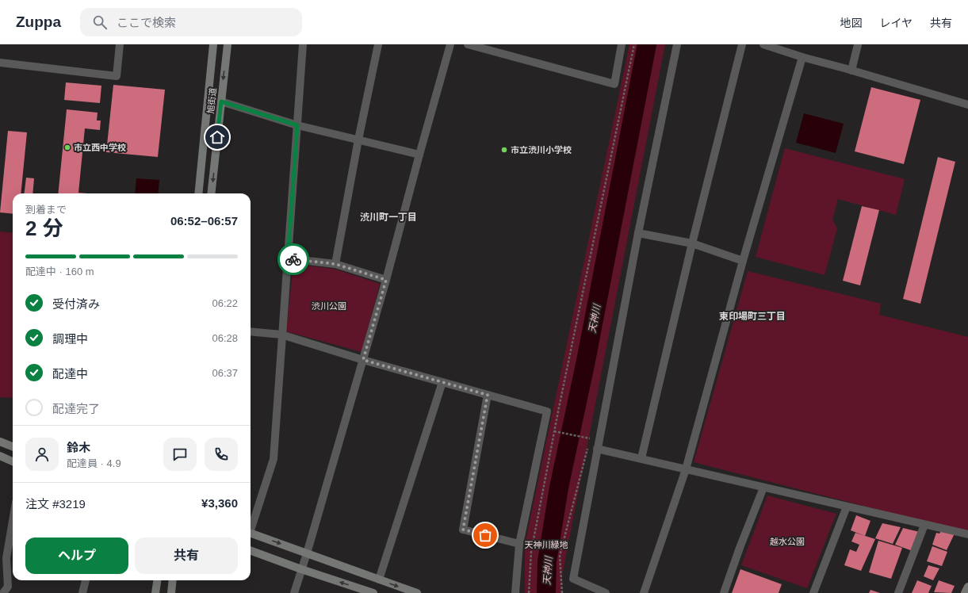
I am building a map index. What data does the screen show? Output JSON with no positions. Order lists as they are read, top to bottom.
{
  "streets": {
    "street": ["旭街道"]
  },
  "districts": ["渋川町一丁目", "東印場町三丁目"],
  "water": ["天神川"],
  "parks": ["渋川公園", "越水公園", "天神川緑地"],
  "places": ["市立西中学校", "市立渋川小学校"],
  "page": {
    "header": "Zuppa",
    "search": "ここで検索",
    "nav": ["地図", "レイヤ", "共有"],
    "heading": ["2 分", "到着まで", "06:52–06:57"],
    "panel": [
      "鈴木",
      "配達員 · 4.9",
      "注文 #3219",
      "¥3,360"
    ],
    "bar": "配達中 · 160 m",
    "list": [
      ["受付済み", "06:22"],
      ["調理中", "06:28"],
      ["配達中", "06:37"],
      "配達完了"
    ],
    "buttons": ["ヘルプ", "共有"]
  }
}
